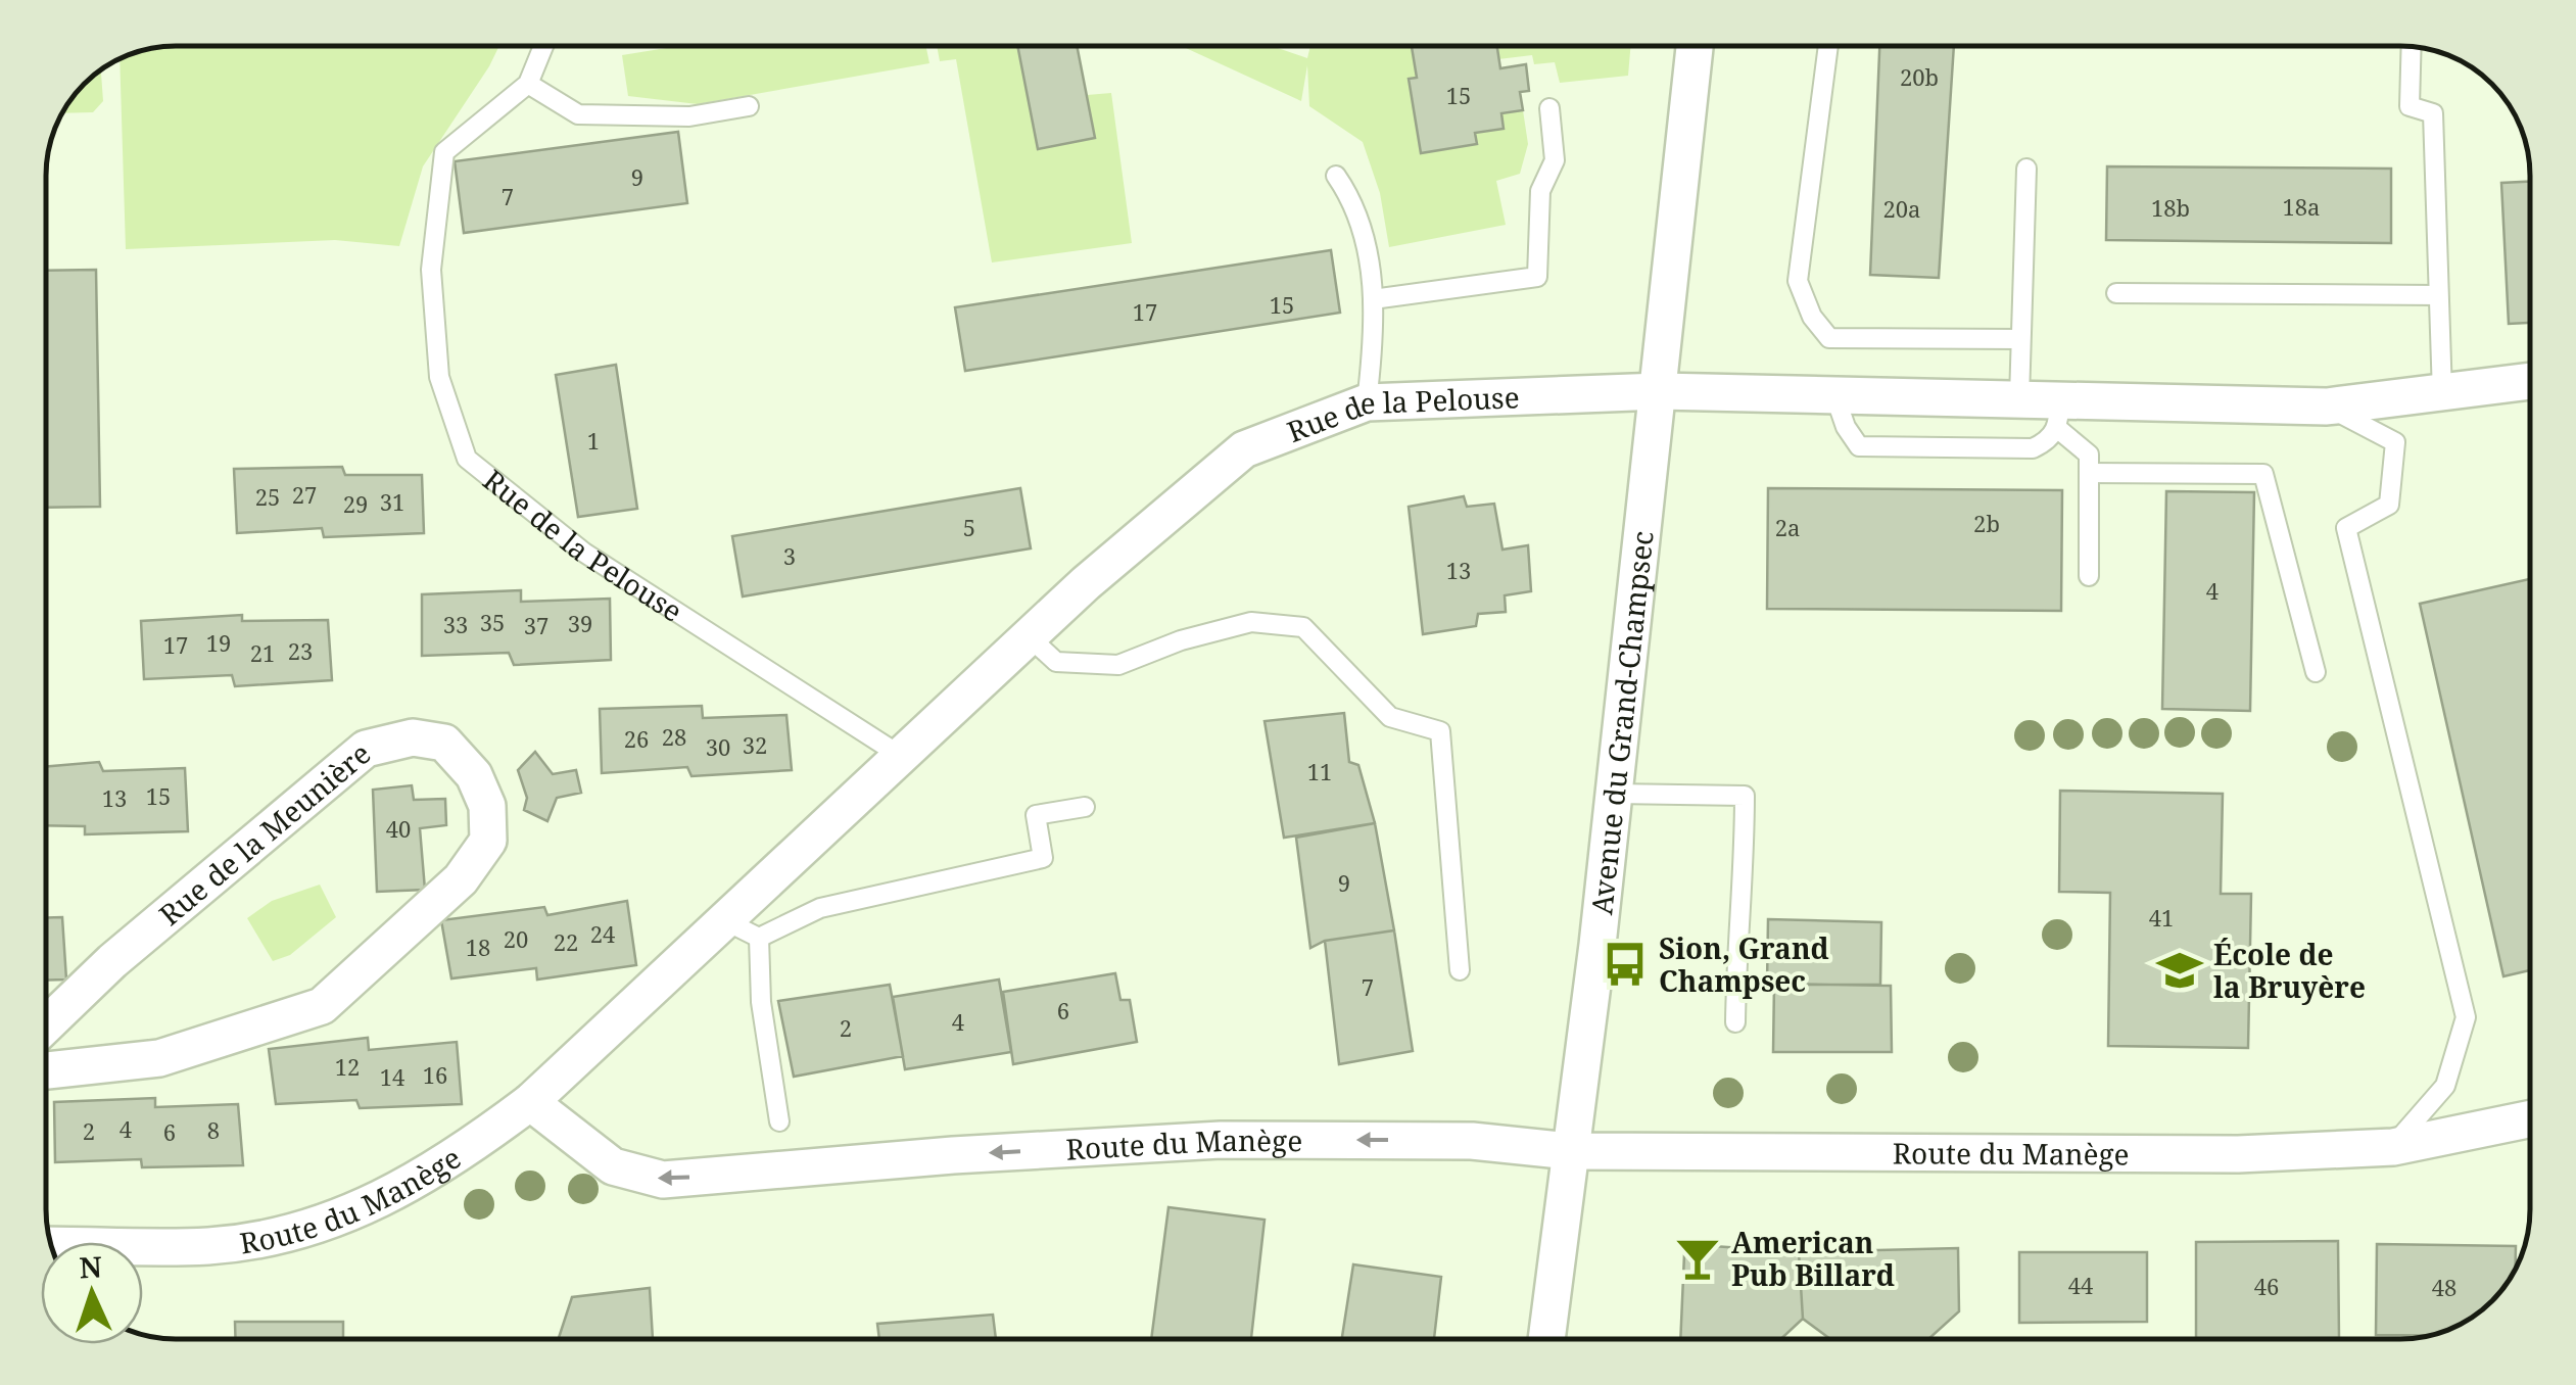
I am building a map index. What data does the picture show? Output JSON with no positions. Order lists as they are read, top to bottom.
{
  "streets": {
    "street": [
      "Rue de la Pelouse",
      "Avenue du Grand-Champsec",
      "Rue de la Meunière",
      "Route du Manège"
    ]
  },
  "crossings": [
    ["Rue de la Pelouse", "Avenue du Grand-Champsec"],
    ["Rue de la Pelouse", "Route du Manège"],
    ["Avenue du Grand-Champsec", "Route du Manège"]
  ],
  "one_way": ["Route du Manège"],
  "places": {
    "bus stop": ["Sion, Grand Champsec"],
    "school or university": ["École de la Bruyère"],
    "bar": ["American Pub Billard"]
  },
  "house_numbers": [
    "20b",
    "15",
    "9",
    "7",
    "18a",
    "18b",
    "20a",
    "15",
    "17",
    "1",
    "27",
    "25",
    "31",
    "29",
    "2b",
    "5",
    "2a",
    "3",
    "13",
    "4",
    "35",
    "39",
    "33",
    "37",
    "19",
    "17",
    "23",
    "21",
    "28",
    "26",
    "32",
    "30",
    "11",
    "15",
    "13",
    "40",
    "9",
    "41",
    "24",
    "20",
    "22",
    "18",
    "7",
    "6",
    "4",
    "2",
    "12",
    "16",
    "14",
    "4",
    "8",
    "2",
    "6",
    "44",
    "46",
    "48"
  ],
  "north": "top"
}
